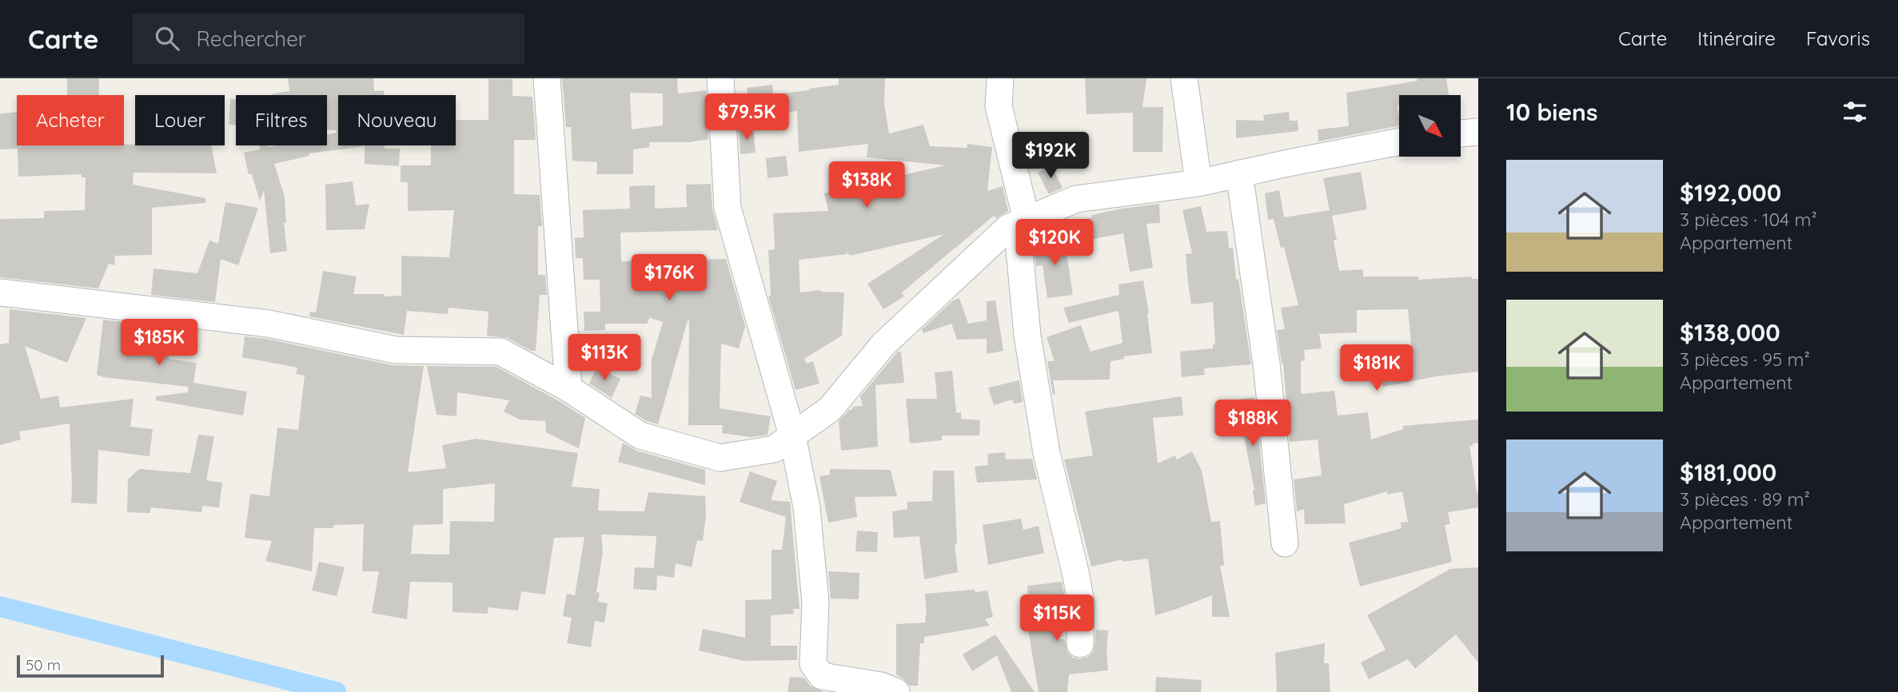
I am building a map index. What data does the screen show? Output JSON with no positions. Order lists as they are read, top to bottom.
{
  "scale_bar": "50 m",
  "north": "bottom right",
  "page": {
    "header": "Carte",
    "search": "Rechercher",
    "nav": ["Carte", "Itinéraire", "Favoris"],
    "heading": "10 biens",
    "price": [
      "$79.5K",
      "$192K",
      "$138K",
      "$120K",
      "$176K",
      "$185K",
      "$113K",
      "$181K",
      "$188K",
      "$115K"
    ],
    "chip": [
      "Acheter",
      "Louer",
      "Filtres",
      "Nouveau"
    ],
    "list": [
      {
        "name": "$192,000",
        "note": "3 pièces · 104 m² · Appartement"
      },
      {
        "name": "$138,000",
        "note": "3 pièces · 95 m² · Appartement"
      },
      {
        "name": "$181,000",
        "note": "3 pièces · 89 m² · Appartement"
      }
    ],
    "scale": "50 m"
  }
}
